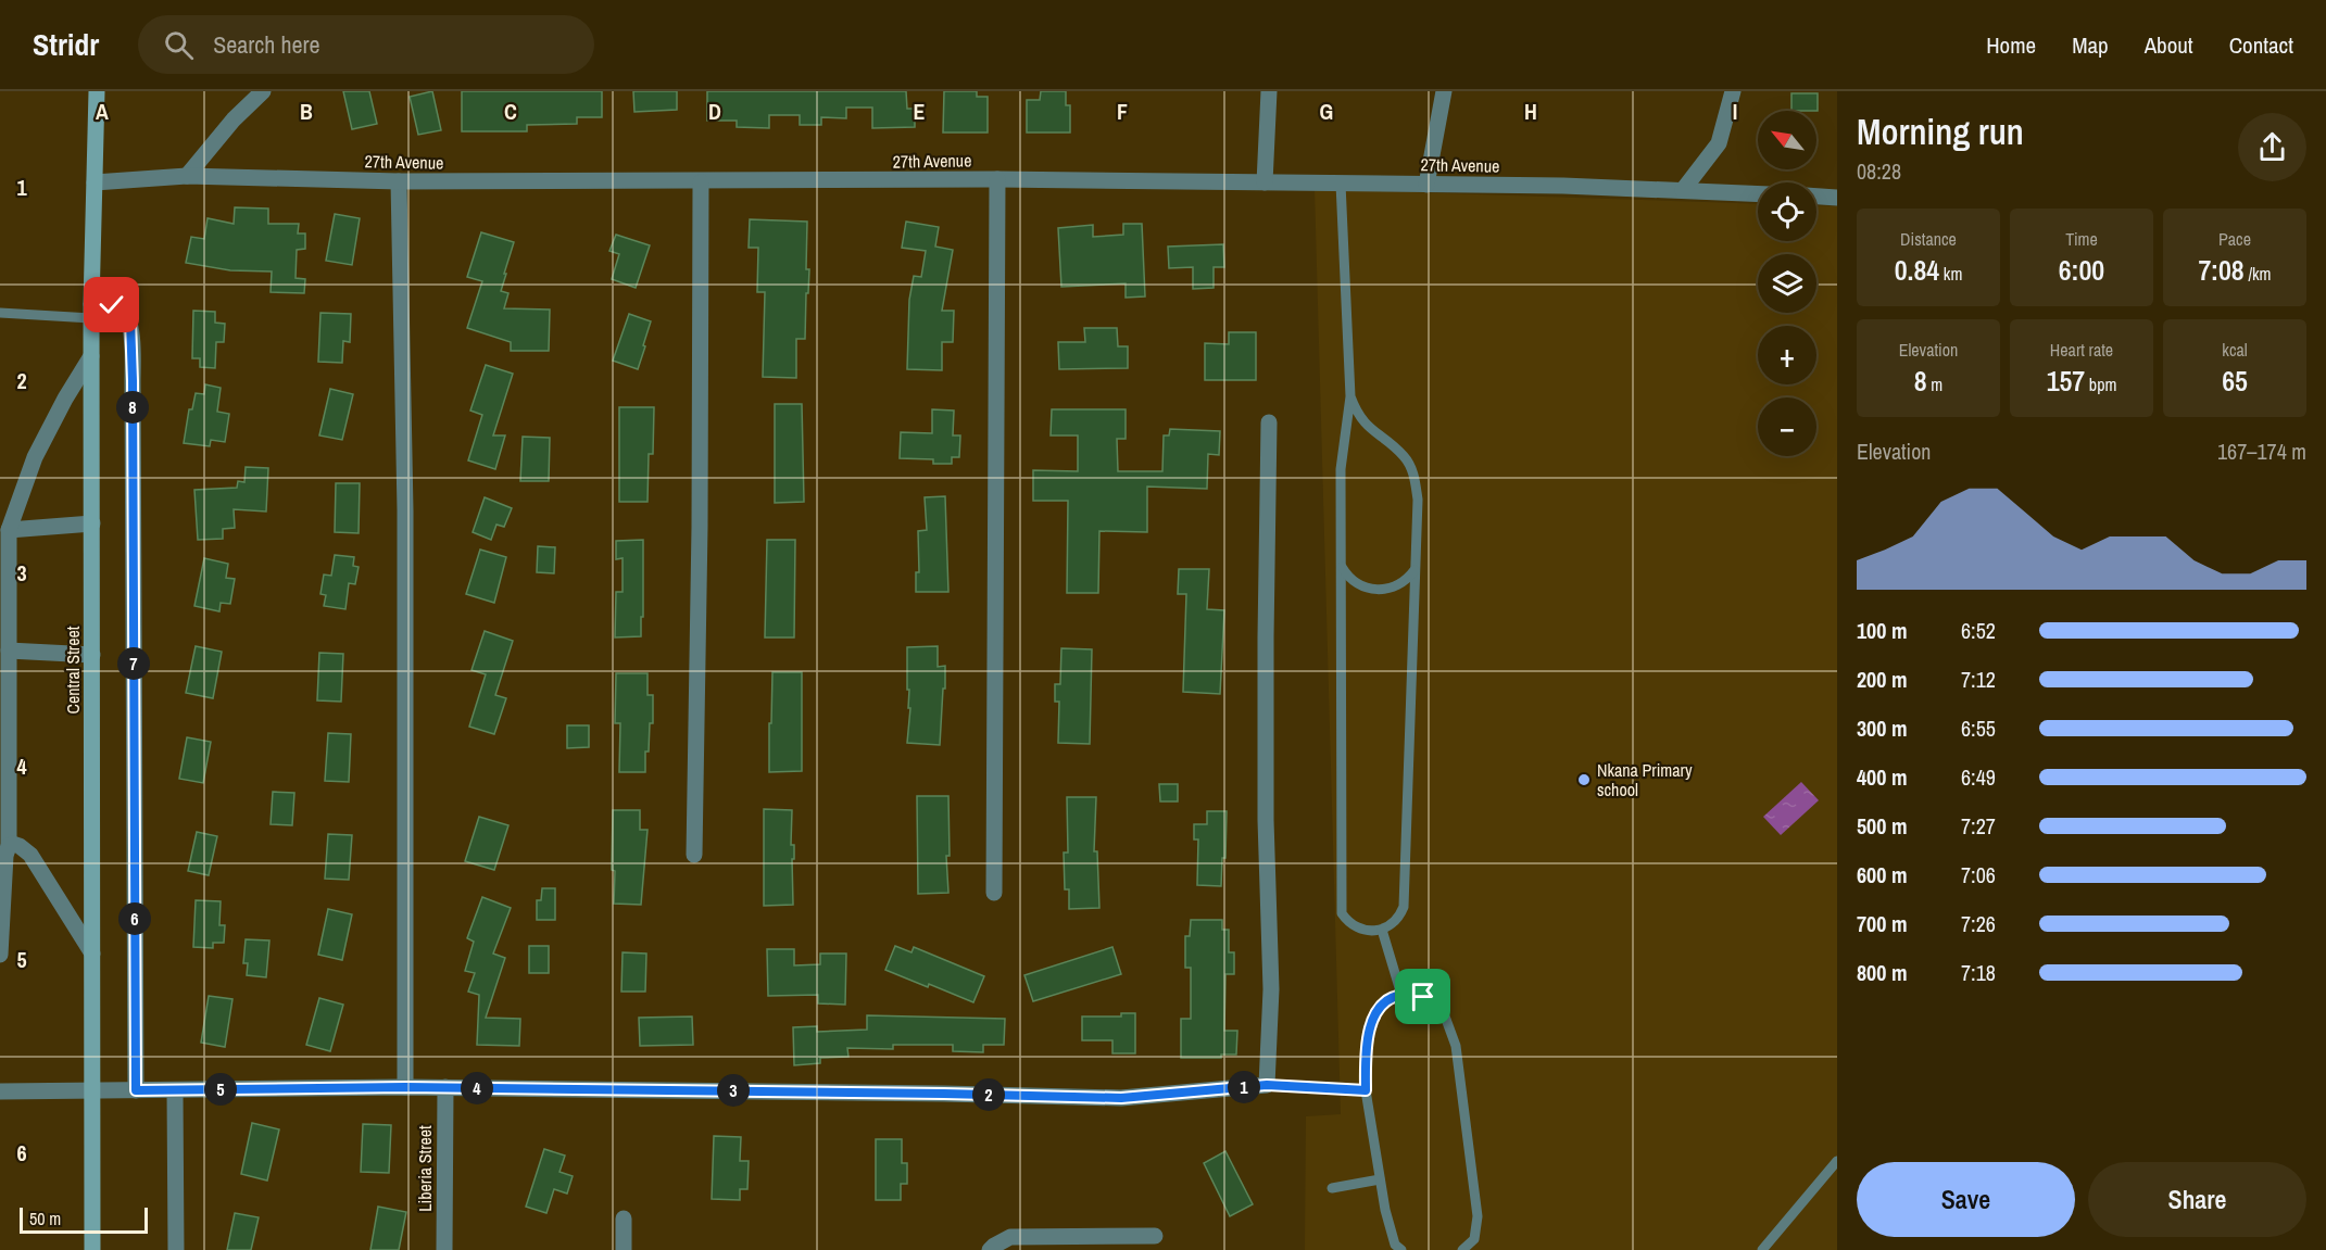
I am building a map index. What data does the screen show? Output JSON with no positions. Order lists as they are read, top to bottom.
{
  "streets": {
    "street": ["27th Avenue", "Central Street", "Liberia Street"]
  },
  "crossings": [
    ["27th Avenue", "Central Street"]
  ],
  "places": ["Nkana Primary school"],
  "scale_bar": "50 m",
  "north": "top left",
  "page": {
    "header": "Stridr",
    "search": "Search here",
    "nav": [
      "Home",
      "Map",
      "About",
      "Contact"
    ],
    "heading": ["Morning run", "08:28"],
    "map_buttons": ["+", "−"],
    "stats": [
      ["Distance", "0.84 km"],
      ["Time", "6:00"],
      ["Pace", "7:08 /km"],
      ["Elevation", "8 m"],
      ["Heart rate", "157 bpm"],
      ["kcal", "65"]
    ],
    "pins": [
      "8",
      "7",
      "6",
      "1",
      "4",
      "5",
      "3",
      "2"
    ],
    "chart": ["Elevation", "167–174 m"],
    "list": [
      {
        "name": "100 m",
        "note": "6:52"
      },
      {
        "name": "200 m",
        "note": "7:12"
      },
      {
        "name": "300 m",
        "note": "6:55"
      },
      {
        "name": "400 m",
        "note": "6:49"
      },
      {
        "name": "500 m",
        "note": "7:27"
      },
      {
        "name": "600 m",
        "note": "7:06"
      },
      {
        "name": "700 m",
        "note": "7:26"
      },
      {
        "name": "800 m",
        "note": "7:18"
      }
    ],
    "buttons": ["Save", "Share"],
    "scale": "50 m"
  },
  "grid": {
    "columns": [
      "A",
      "B",
      "C",
      "D",
      "E",
      "F",
      "G",
      "H",
      "I"
    ],
    "rows": [
      "1",
      "2",
      "3",
      "4",
      "5",
      "6"
    ]
  }
}
